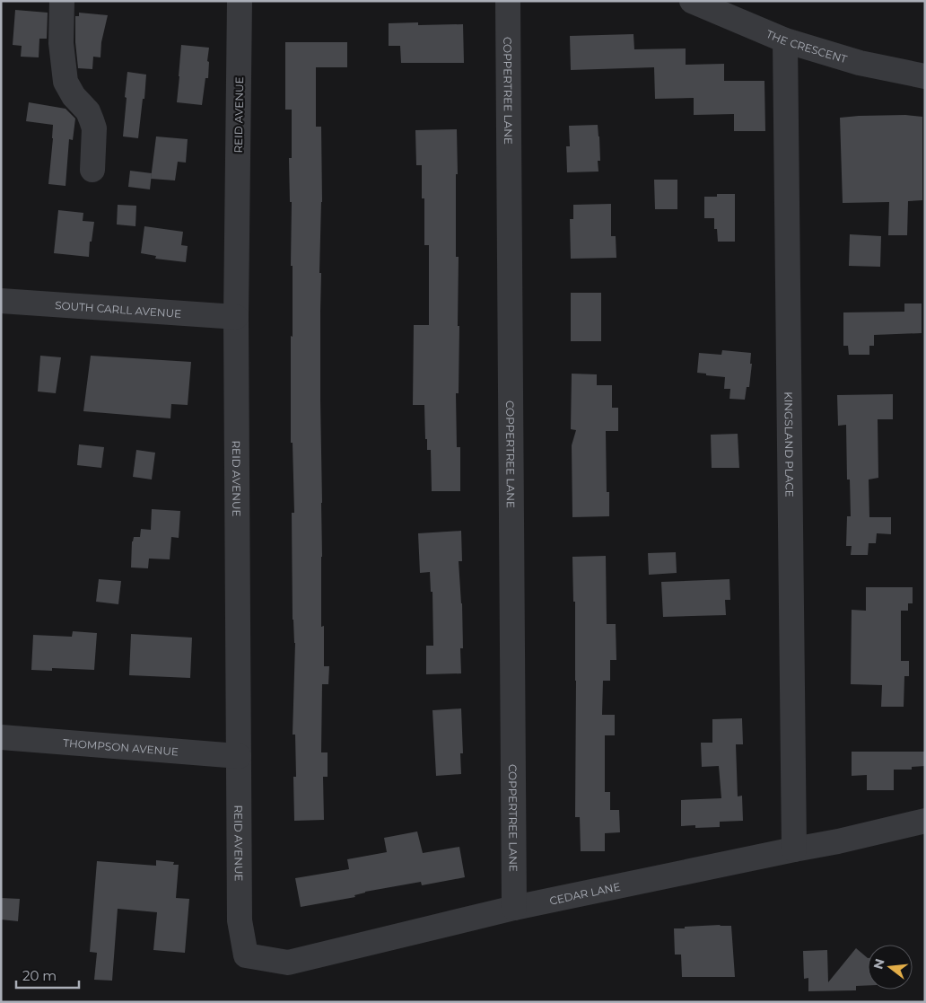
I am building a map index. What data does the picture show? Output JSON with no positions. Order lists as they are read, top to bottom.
{
  "streets": {
    "street": [
      "THE CRESCENT",
      "COPPERTREE LANE",
      "REID AVENUE",
      "SOUTH CARLL AVENUE",
      "KINGSLAND PLACE",
      "THOMPSON AVENUE",
      "CEDAR LANE"
    ]
  },
  "crossings": [
    ["THE CRESCENT", "KINGSLAND PLACE"],
    ["COPPERTREE LANE", "CEDAR LANE"],
    ["REID AVENUE", "SOUTH CARLL AVENUE"],
    ["REID AVENUE", "THOMPSON AVENUE"],
    ["REID AVENUE", "CEDAR LANE"],
    ["KINGSLAND PLACE", "CEDAR LANE"]
  ],
  "scale_bar": "20 m",
  "north": "left"
}
